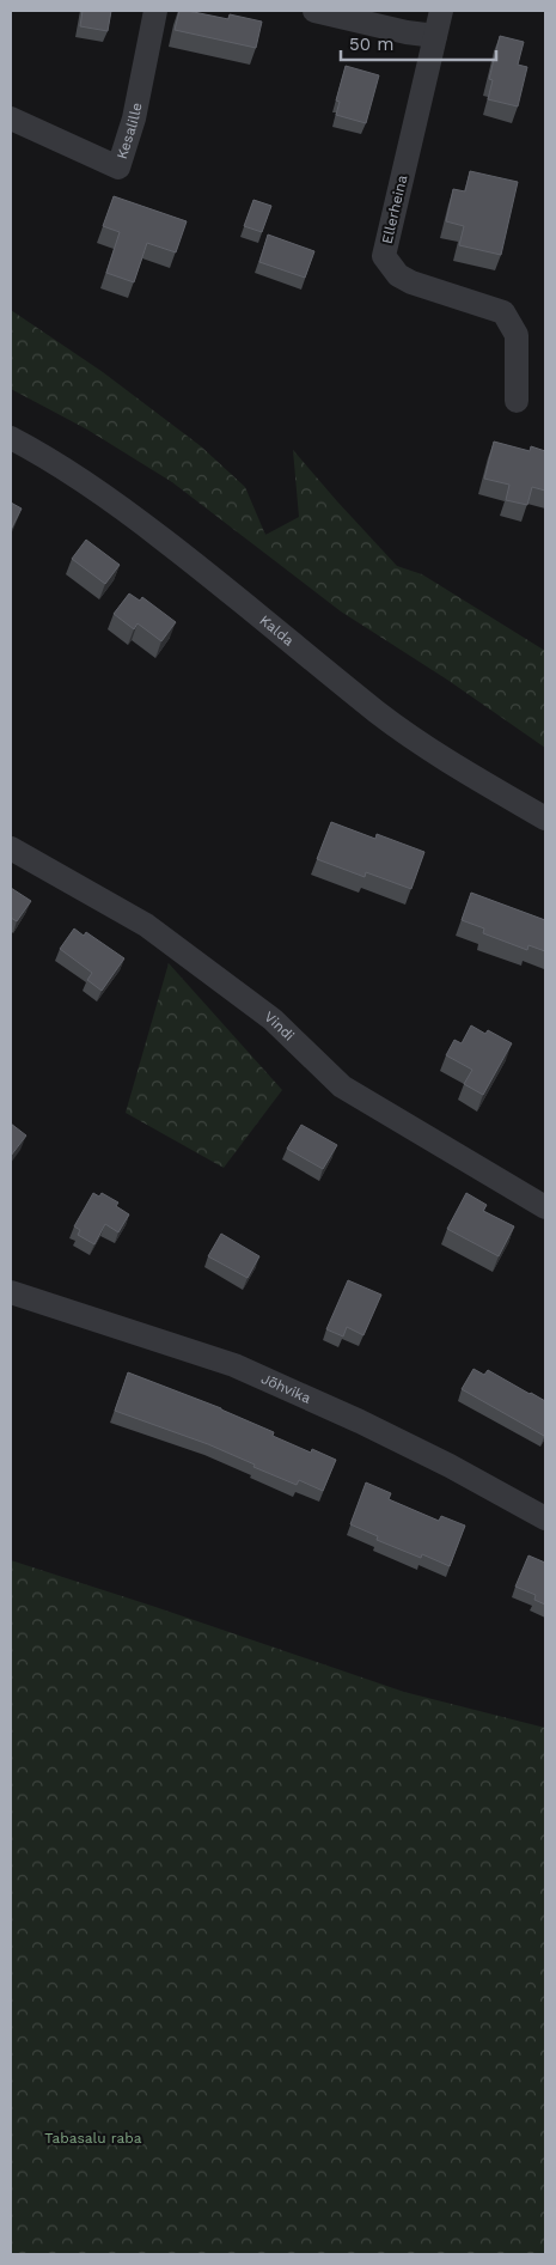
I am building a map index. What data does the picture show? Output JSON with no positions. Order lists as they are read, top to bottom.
{
  "streets": {
    "street": [
      "Kesalille",
      "Ellerheina",
      "Kalda",
      "Vindi",
      "Jõhvika"
    ]
  },
  "parks": ["Tabasalu raba"],
  "scale_bar": "50 m"
}
